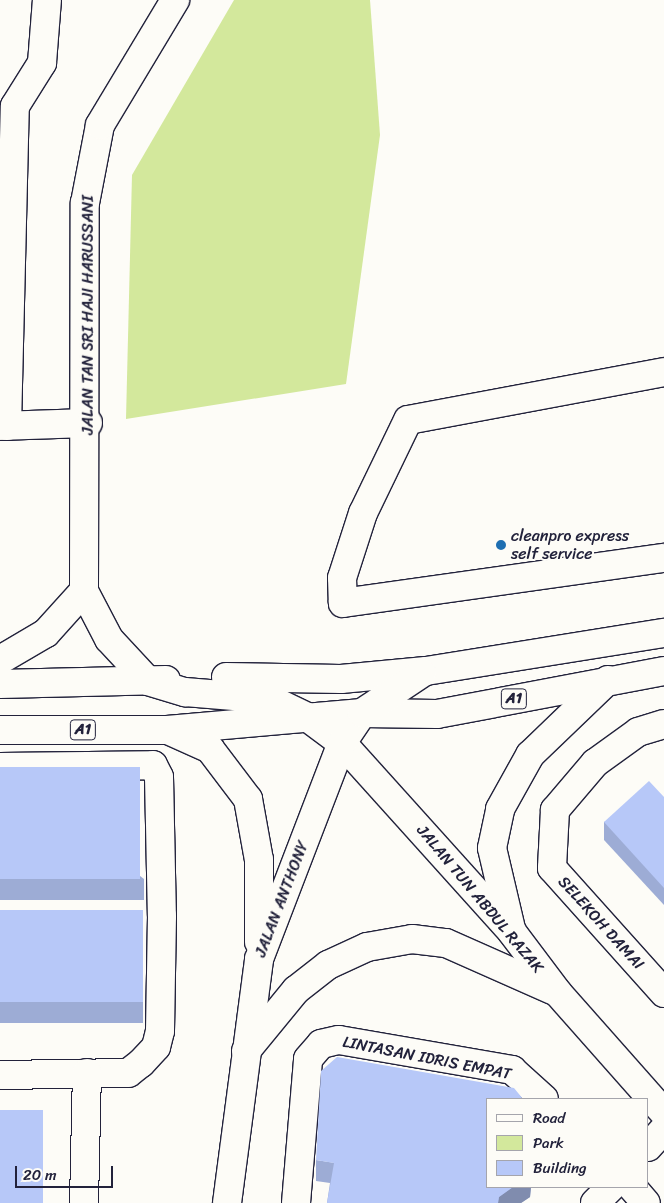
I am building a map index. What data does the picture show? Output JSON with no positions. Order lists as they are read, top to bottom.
{
  "streets": {
    "main road": [
      "JALAN TAN SRI HAJI HARUSSANI",
      "A1",
      "JALAN ANTHONY",
      "JALAN TUN ABDUL RAZAK",
      "SELEKOH DAMAI",
      "LINTASAN IDRIS EMPAT"
    ]
  },
  "crossings": [
    ["JALAN TAN SRI HAJI HARUSSANI", "JALAN TUN ABDUL RAZAK"],
    ["JALAN ANTHONY", "JALAN TUN ABDUL RAZAK"]
  ],
  "places": ["cleanpro express self service"],
  "legend": ["Road", "Park", "Building"],
  "scale_bar": "20 m"
}
